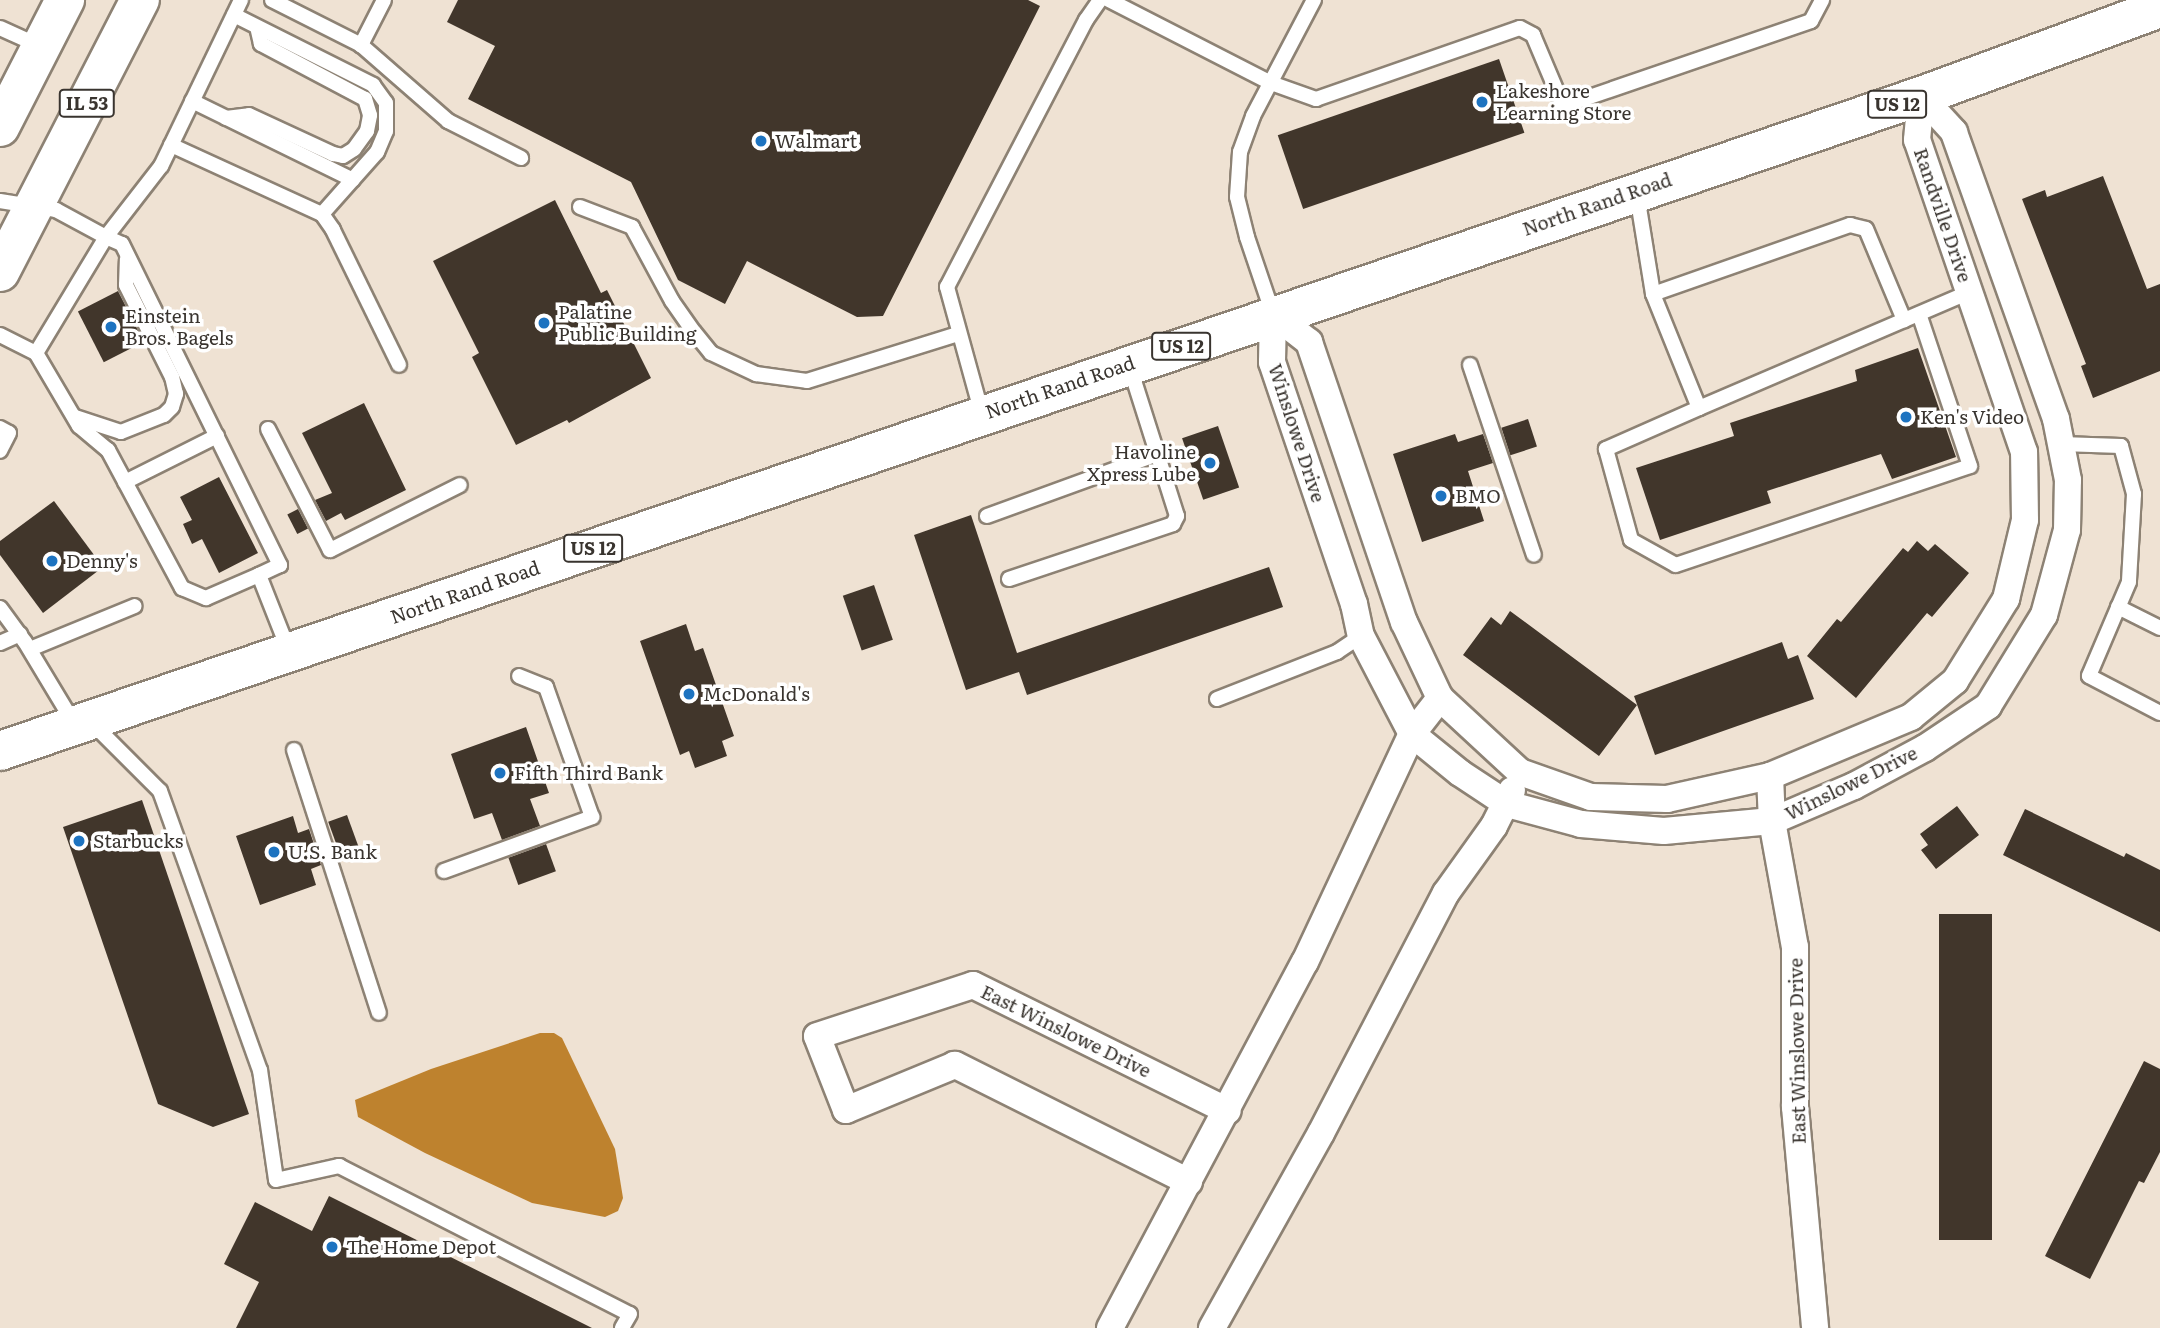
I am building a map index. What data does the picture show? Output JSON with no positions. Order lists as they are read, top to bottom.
{
  "streets": {
    "main road": ["IL 53", "US 12", "North Rand Road"],
    "street": ["Randville Drive", "Winslowe Drive", "East Winslowe Drive"]
  },
  "crossings": [
    ["North Rand Road", "Randville Drive"],
    ["North Rand Road", "Winslowe Drive"],
    ["Randville Drive", "Winslowe Drive"],
    ["Winslowe Drive", "East Winslowe Drive"]
  ],
  "places": [
    "Lakeshore Learning Store",
    "Walmart",
    "Palatine Public Building",
    "Einstein Bros. Bagels",
    "Ken's Video",
    "Havoline Xpress Lube",
    "BMO",
    "Denny's",
    "McDonald's",
    "Fifth Third Bank",
    "Starbucks",
    "U.S. Bank",
    "The Home Depot"
  ]
}
